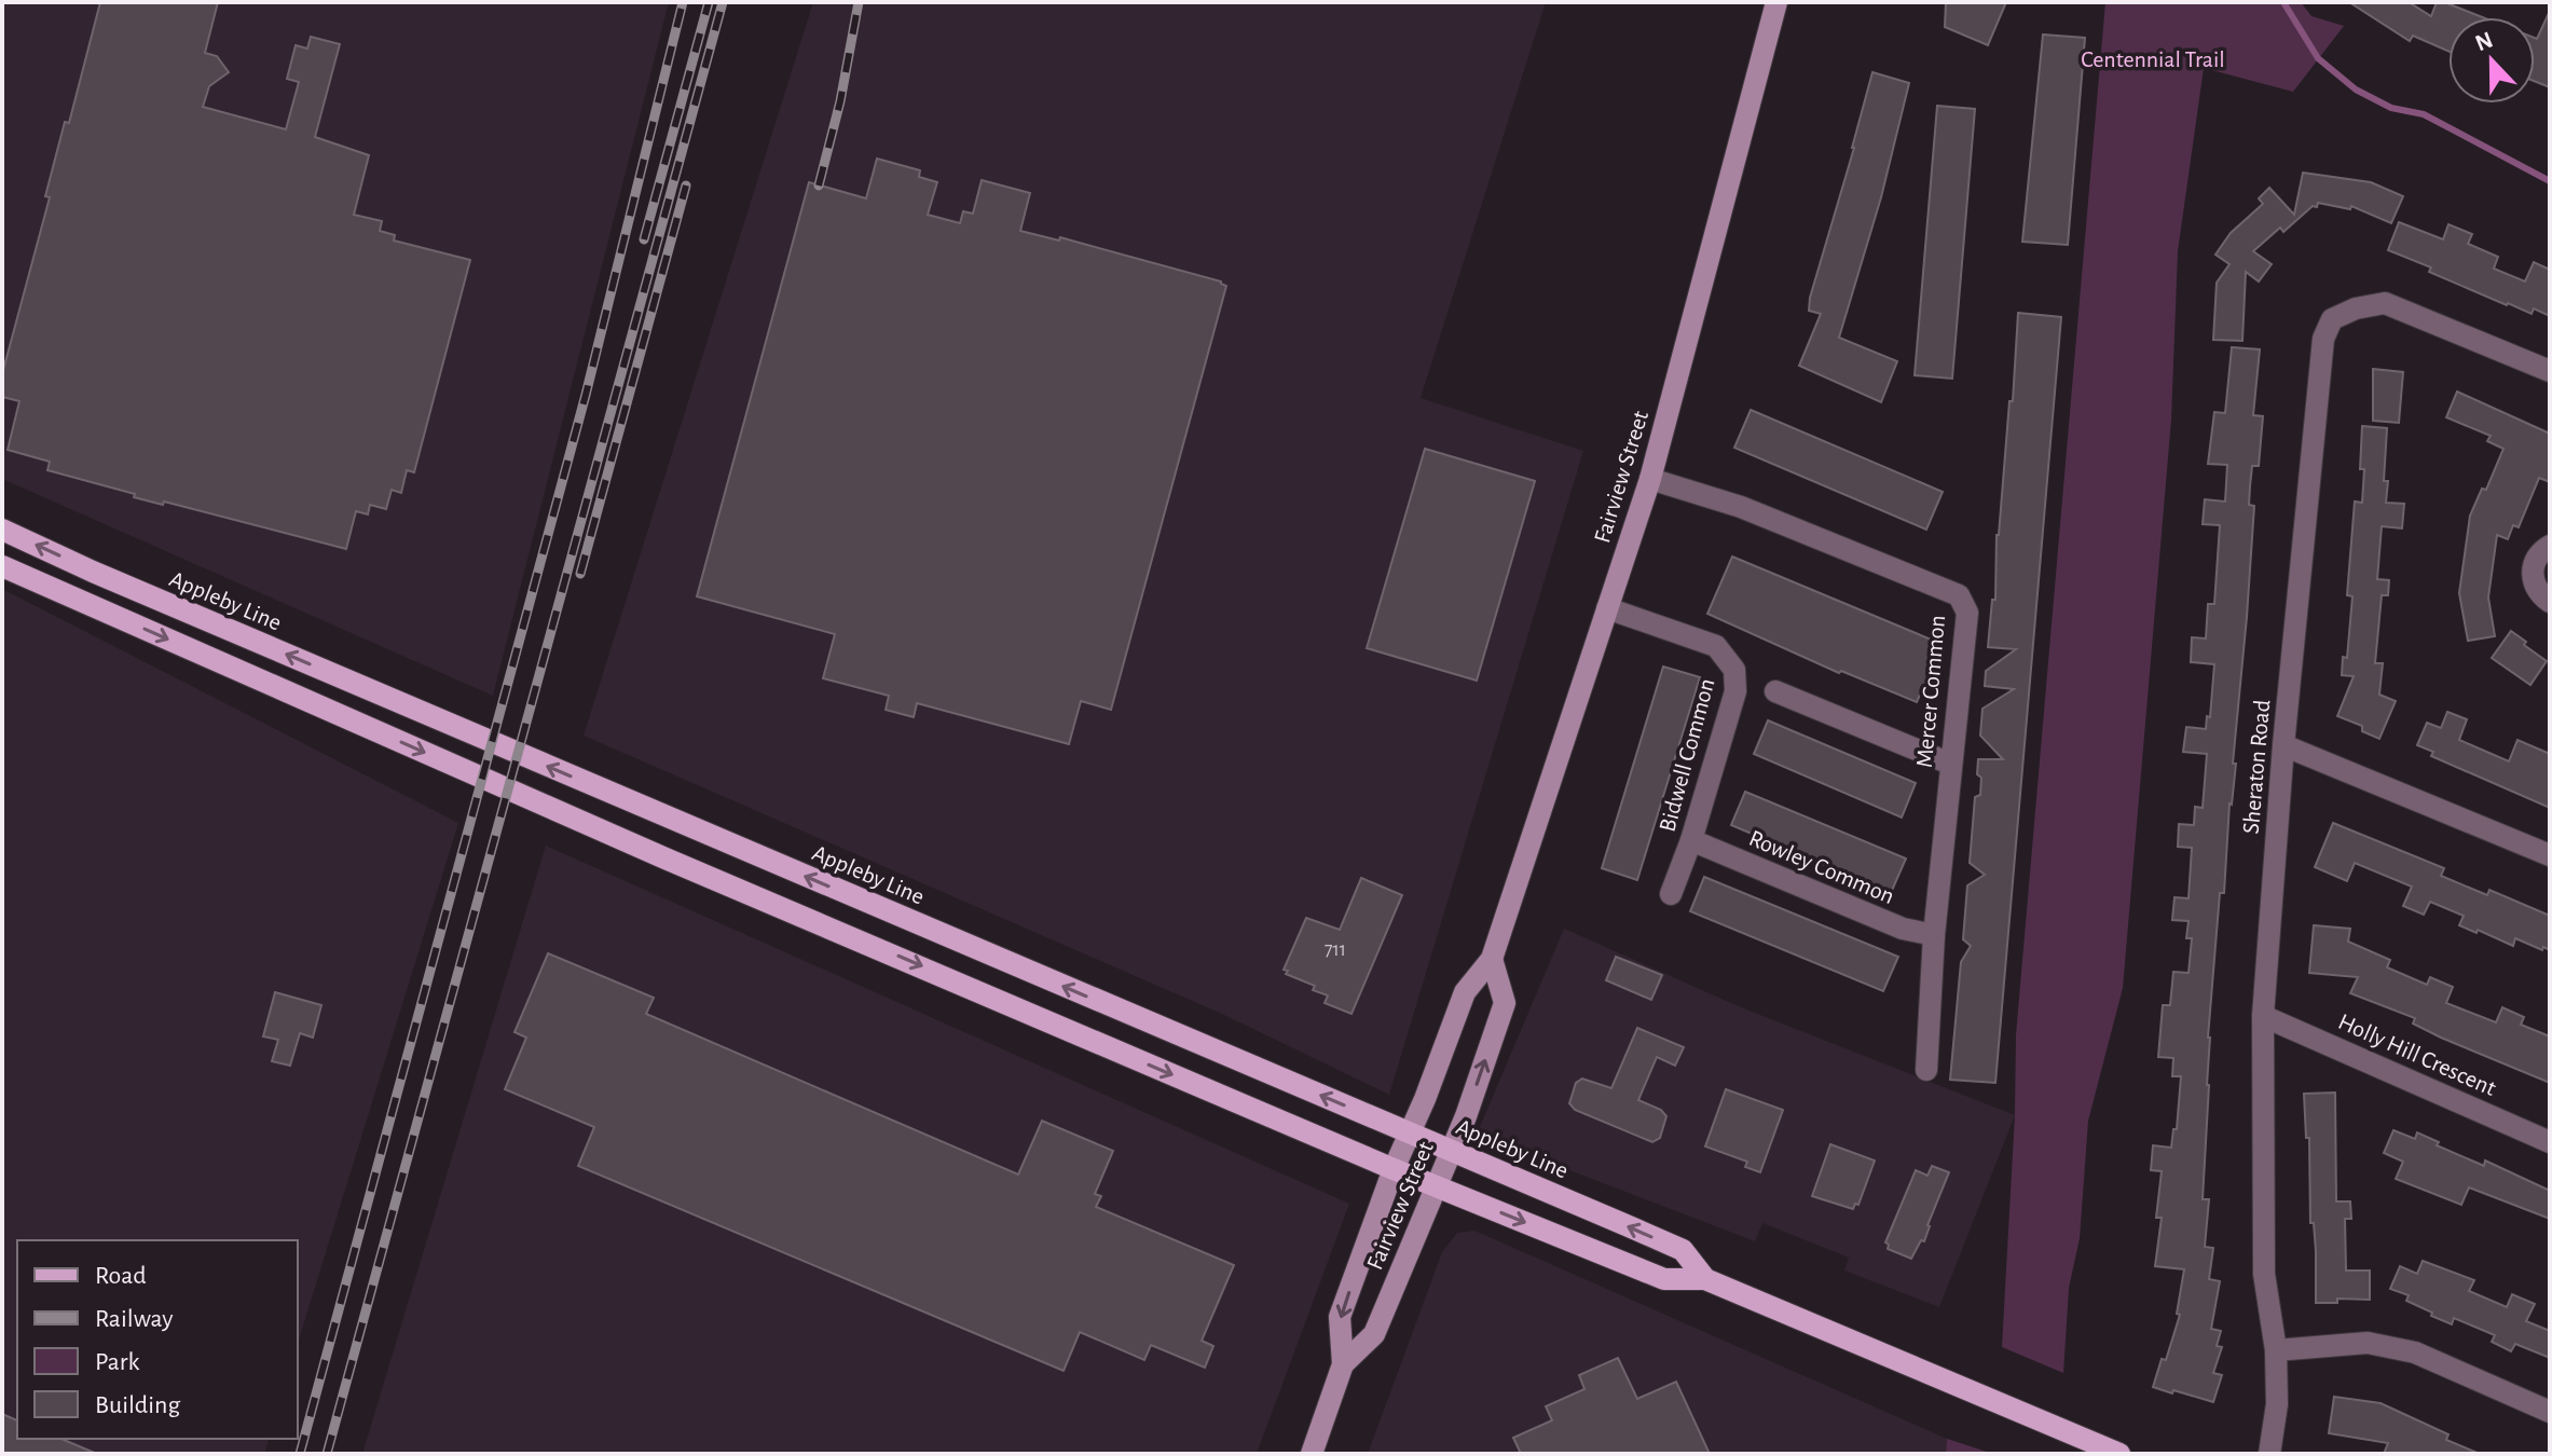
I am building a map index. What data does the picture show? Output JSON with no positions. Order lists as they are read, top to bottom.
{
  "streets": {
    "main road": ["Appleby Line"],
    "street": [
      "Fairview Street",
      "Mercer Common",
      "Bidwell Common",
      "Sheraton Road",
      "Rowley Common",
      "Holly Hill Crescent"
    ]
  },
  "crossings": [
    ["Fairview Street", "Appleby Line"],
    ["Fairview Street", "Mercer Common"],
    ["Fairview Street", "Bidwell Common"],
    ["Mercer Common", "Rowley Common"],
    ["Bidwell Common", "Rowley Common"],
    ["Sheraton Road", "Holly Hill Crescent"]
  ],
  "parks": ["Centennial Trail"],
  "house_numbers": ["711"],
  "legend": [
    "Road",
    "Railway",
    "Park",
    "Building"
  ],
  "north": "top"
}
